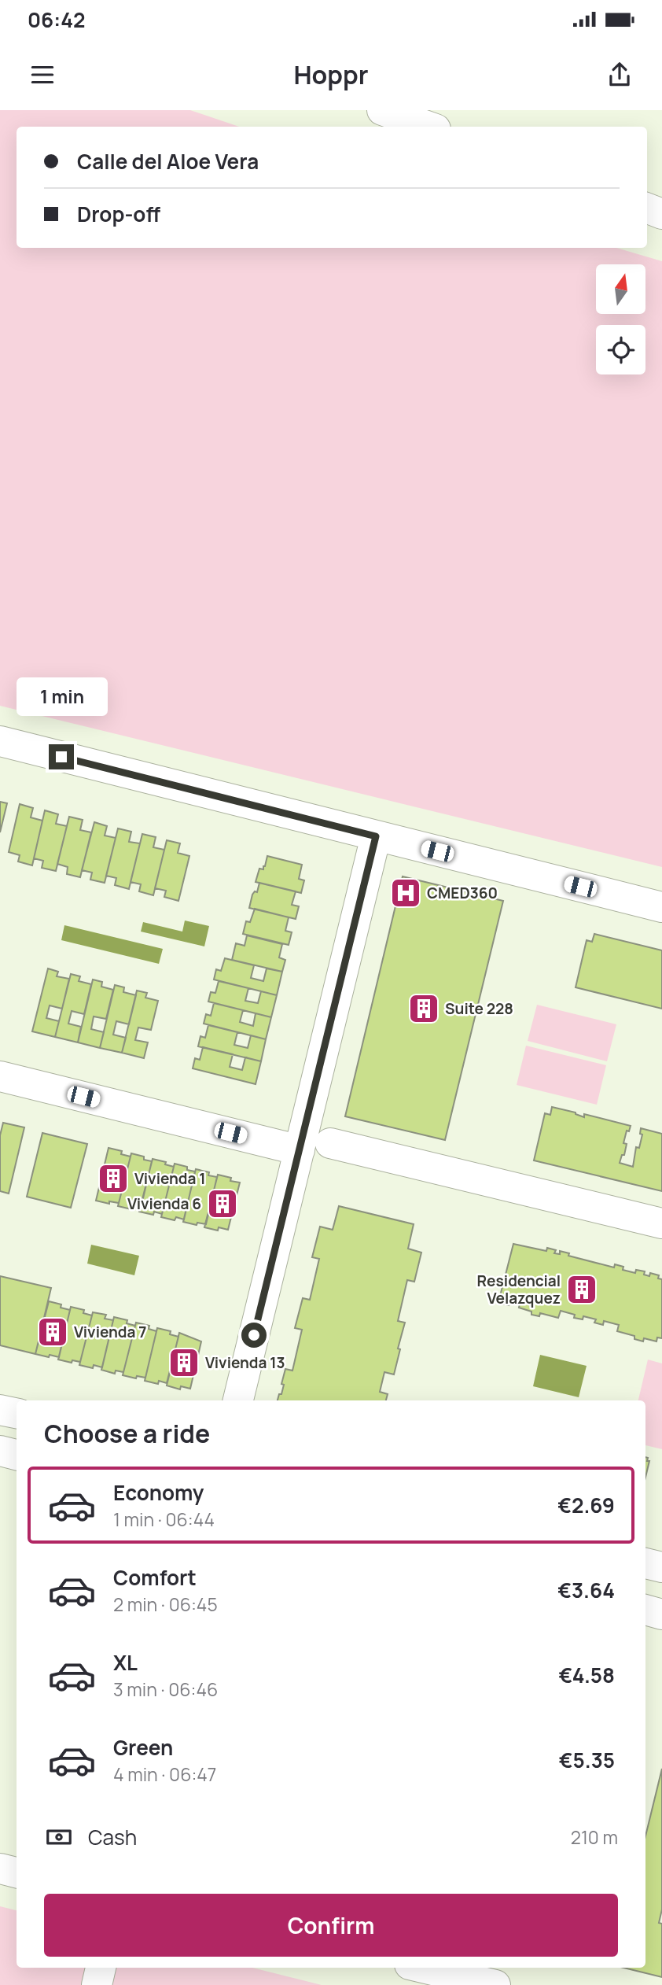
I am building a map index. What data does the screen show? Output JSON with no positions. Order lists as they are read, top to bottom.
{
  "places": {
    "hospital": ["CMED360"],
    "building": [
      "Suite 228",
      "Vivienda 1",
      "Vivienda 6",
      "Residencial Velazquez",
      "Vivienda 7",
      "Vivienda 13"
    ]
  },
  "north": "top",
  "page": {
    "status": "06:42",
    "header": "Hoppr",
    "banner": ["Calle del Aloe Vera", "Drop-off"],
    "bubble": "1 min",
    "heading": "Choose a ride",
    "list": [
      {
        "name": "Economy",
        "note": "1 min · 06:44",
        "value": "€2.69"
      },
      {
        "name": "Comfort",
        "note": "2 min · 06:45",
        "value": "€3.64"
      },
      {
        "name": "XL",
        "note": "3 min · 06:46",
        "value": "€4.58"
      },
      {
        "name": "Green",
        "note": "4 min · 06:47",
        "value": "€5.35"
      }
    ],
    "pay": ["Cash", "210 m"],
    "buttons": "Confirm"
  }
}
